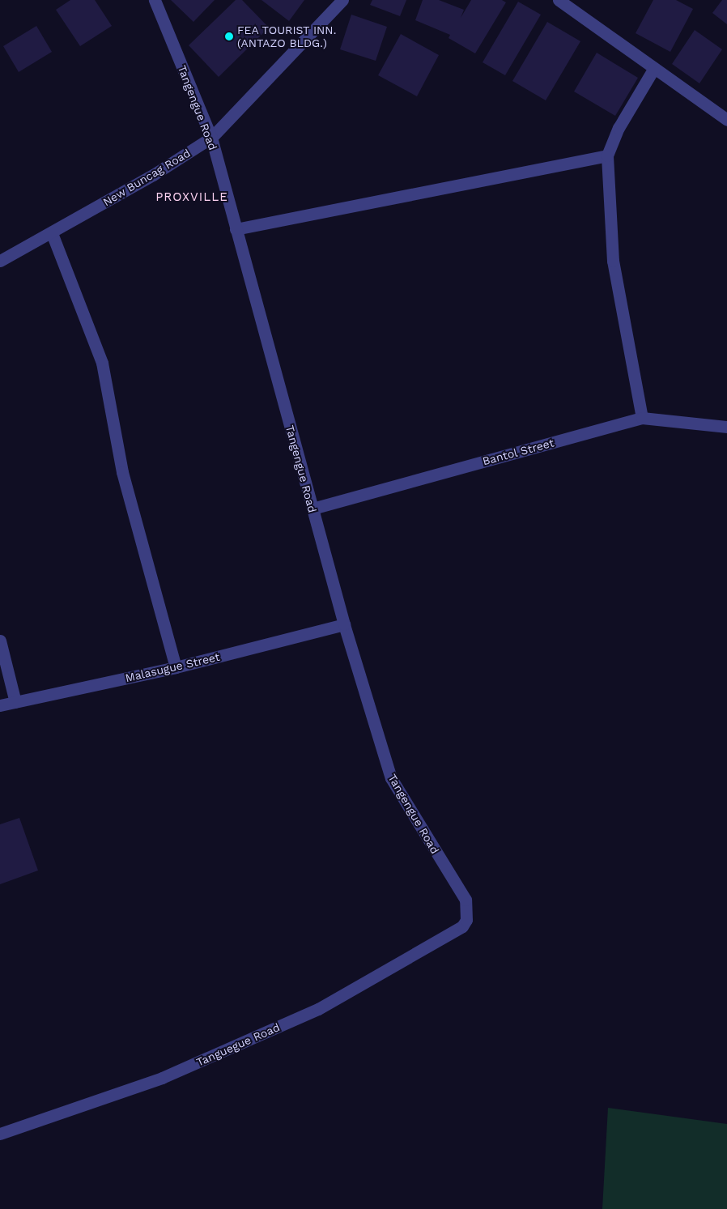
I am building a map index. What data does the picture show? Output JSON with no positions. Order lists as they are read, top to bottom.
{
  "streets": {
    "street": [
      "Tangengue Road",
      "New Buncag Road",
      "Bantol Street",
      "Malasugue Street",
      "Tanguegue Road"
    ]
  },
  "crossings": [
    ["Tangengue Road", "New Buncag Road"],
    ["Tangengue Road", "Bantol Street"],
    ["Tangengue Road", "Malasugue Street"],
    ["Tangengue Road", "Tanguegue Road"]
  ],
  "districts": ["PROXVILLE"],
  "places": ["FEA TOURIST INN. (ANTAZO BLDG.)"]
}
